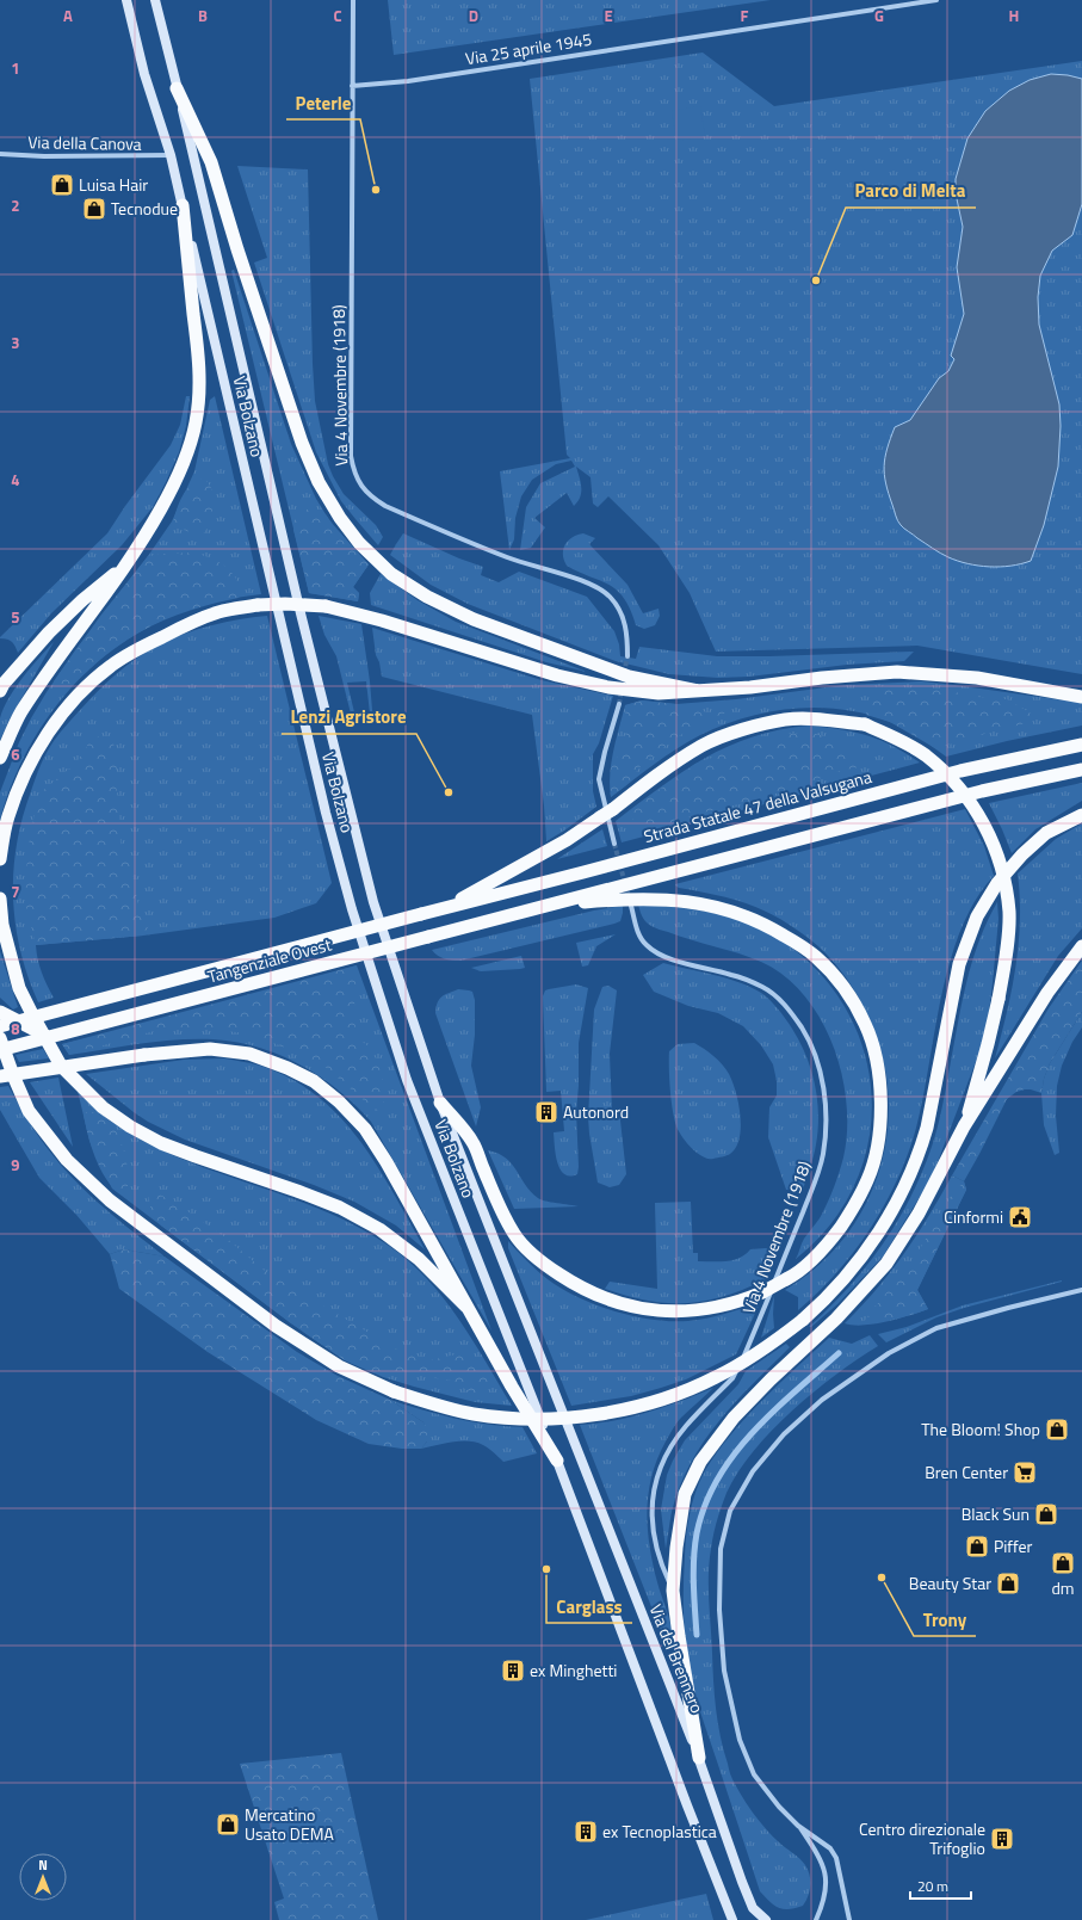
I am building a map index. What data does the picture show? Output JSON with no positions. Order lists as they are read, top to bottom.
{
  "streets": {
    "highway": ["Strada Statale 47 della Valsugana", "Tangenziale Ovest"],
    "main road": ["Via Bolzano", "Via del Brennero"],
    "street": ["Via 25 aprile 1945", "Via della Canova", "Via 4 Novembre (1918)"]
  },
  "crossings": [
    ["Via 25 aprile 1945", "Via 4 Novembre (1918)"],
    ["Via della Canova", "Via Bolzano"],
    ["Via Bolzano", "Via del Brennero"],
    ["Strada Statale 47 della Valsugana", "Tangenziale Ovest"]
  ],
  "places": {
    "shop": [
      "Luisa Hair",
      "Tecnodue",
      "The Bloom! Shop",
      "Black Sun",
      "Piffer",
      "dm",
      "Beauty Star",
      "Mercatino Usato DEMA"
    ],
    "other": [
      "Peterle",
      "Parco di Melta",
      "Lenzi Agristore",
      "Carglass",
      "Trony"
    ],
    "building": [
      "Autonord",
      "ex Minghetti",
      "ex Tecnoplastica",
      "Centro direzionale Trifoglio"
    ],
    "public building": ["Cinformi"],
    "supermarket": ["Bren Center"]
  },
  "scale_bar": "20 m",
  "north": "top",
  "grid": {
    "columns": [
      "A",
      "B",
      "C",
      "D",
      "E",
      "F",
      "G",
      "H"
    ],
    "rows": [
      "1",
      "2",
      "3",
      "4",
      "5",
      "6",
      "7",
      "8",
      "9"
    ]
  }
}
